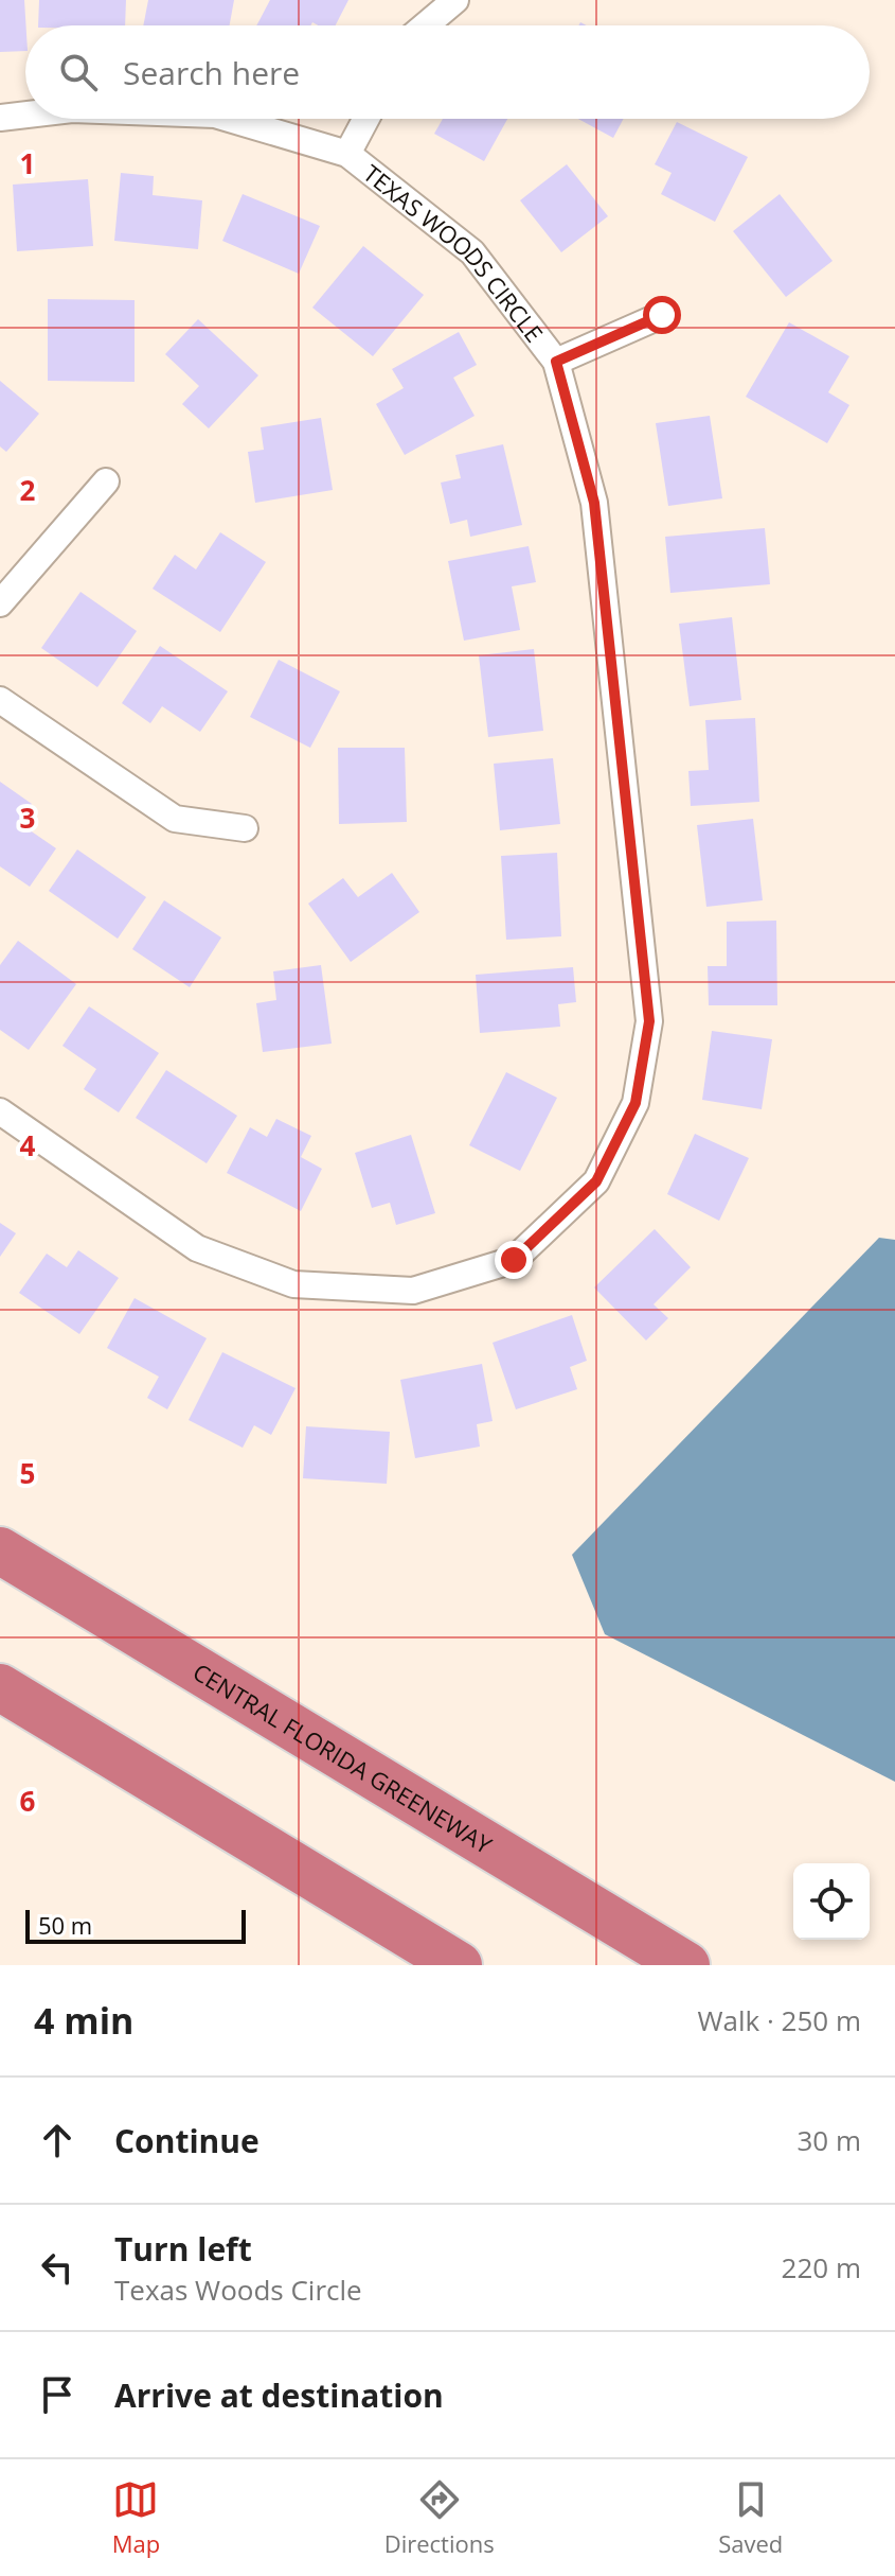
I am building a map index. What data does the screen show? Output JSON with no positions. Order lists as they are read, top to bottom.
{
  "streets": {
    "highway": ["CENTRAL FLORIDA GREENEWAY"],
    "street": ["TEXAS WOODS CIRCLE"]
  },
  "scale_bar": "50 m",
  "page": {
    "search": "Search here",
    "scale": "50 m",
    "heading": ["4 min", "Walk · 250 m"],
    "list": [
      ["Continue", "30 m"],
      ["Turn left", "Texas Woods Circle", "220 m"],
      "Arrive at destination"
    ],
    "nav": ["Map", "Directions", "Saved"]
  },
  "grid": {
    "rows": [
      "1",
      "2",
      "3",
      "4",
      "5",
      "6"
    ]
  }
}
